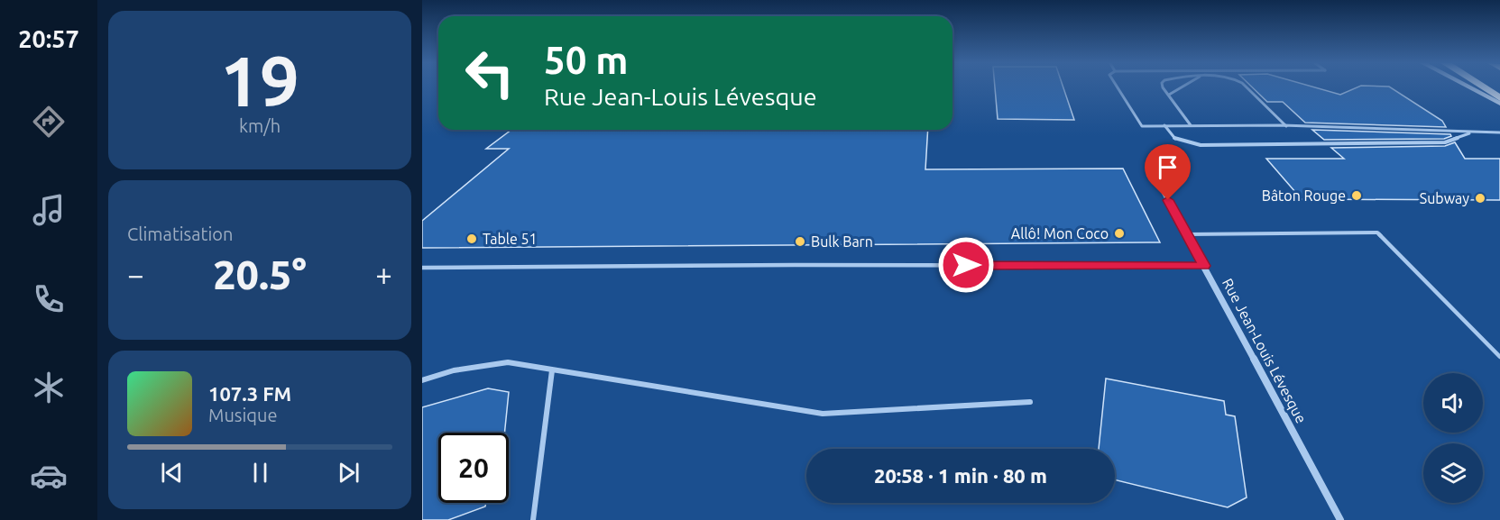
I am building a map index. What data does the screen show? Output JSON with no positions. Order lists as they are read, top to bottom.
{
  "streets": {
    "street": ["Rue Jean-Louis Lévesque"]
  },
  "places": [
    "Bâton Rouge",
    "Subway",
    "Allô! Mon Coco",
    "Table 51",
    "Bulk Barn"
  ],
  "page": {
    "tabs": "20:57",
    "tile": [
      ["19", "km/h"],
      "Climatisation"
    ],
    "turn": ["50 m", "Rue Jean-Louis Lévesque"],
    "heat": ["−", "20.5°", "+"],
    "song": ["107.3 FM", "Musique"],
    "limit": "20",
    "trip": "20:58 · 1 min · 80 m"
  }
}
